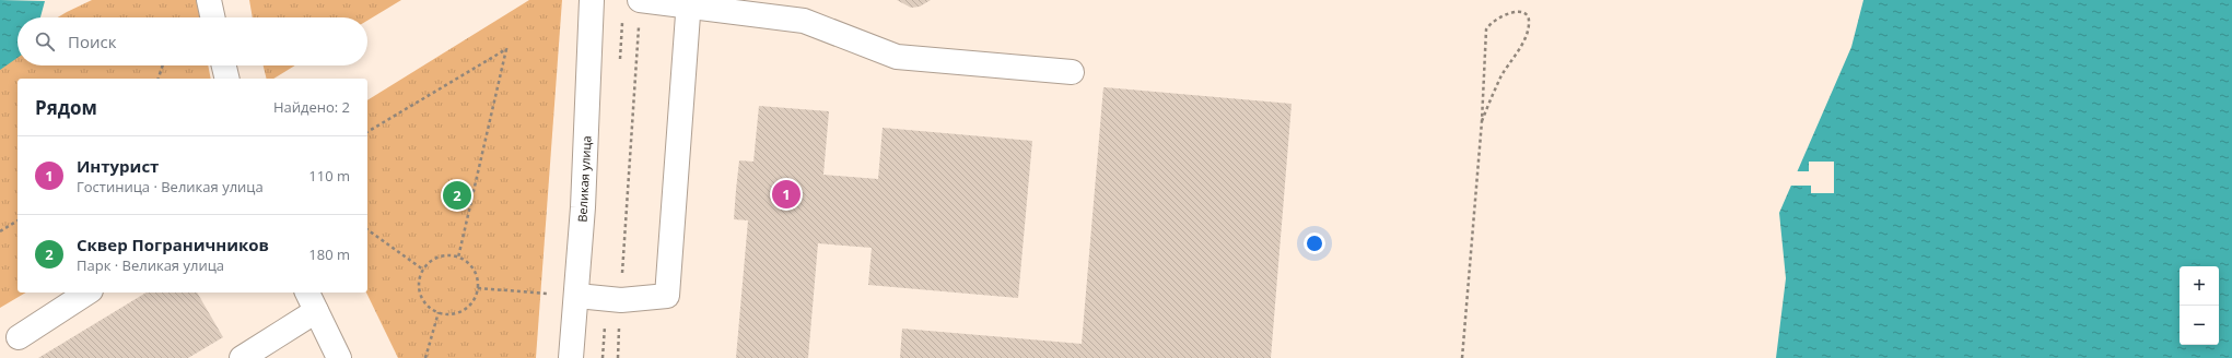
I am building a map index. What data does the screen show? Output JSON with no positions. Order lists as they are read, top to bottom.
{
  "streets": {
    "main road": ["Великая улица"]
  },
  "page": {
    "search": "Поиск",
    "heading": ["Рядом", "Найдено: 2"],
    "list": [
      {
        "mark": "1",
        "name": "Интурист",
        "note": "Гостиница · Великая улица",
        "value": "110 m"
      },
      {
        "mark": "2",
        "name": "Сквер Пограничников",
        "note": "Парк · Великая улица",
        "value": "180 m"
      }
    ],
    "pins": ["1", "2"],
    "map_buttons": ["+", "−"]
  }
}
